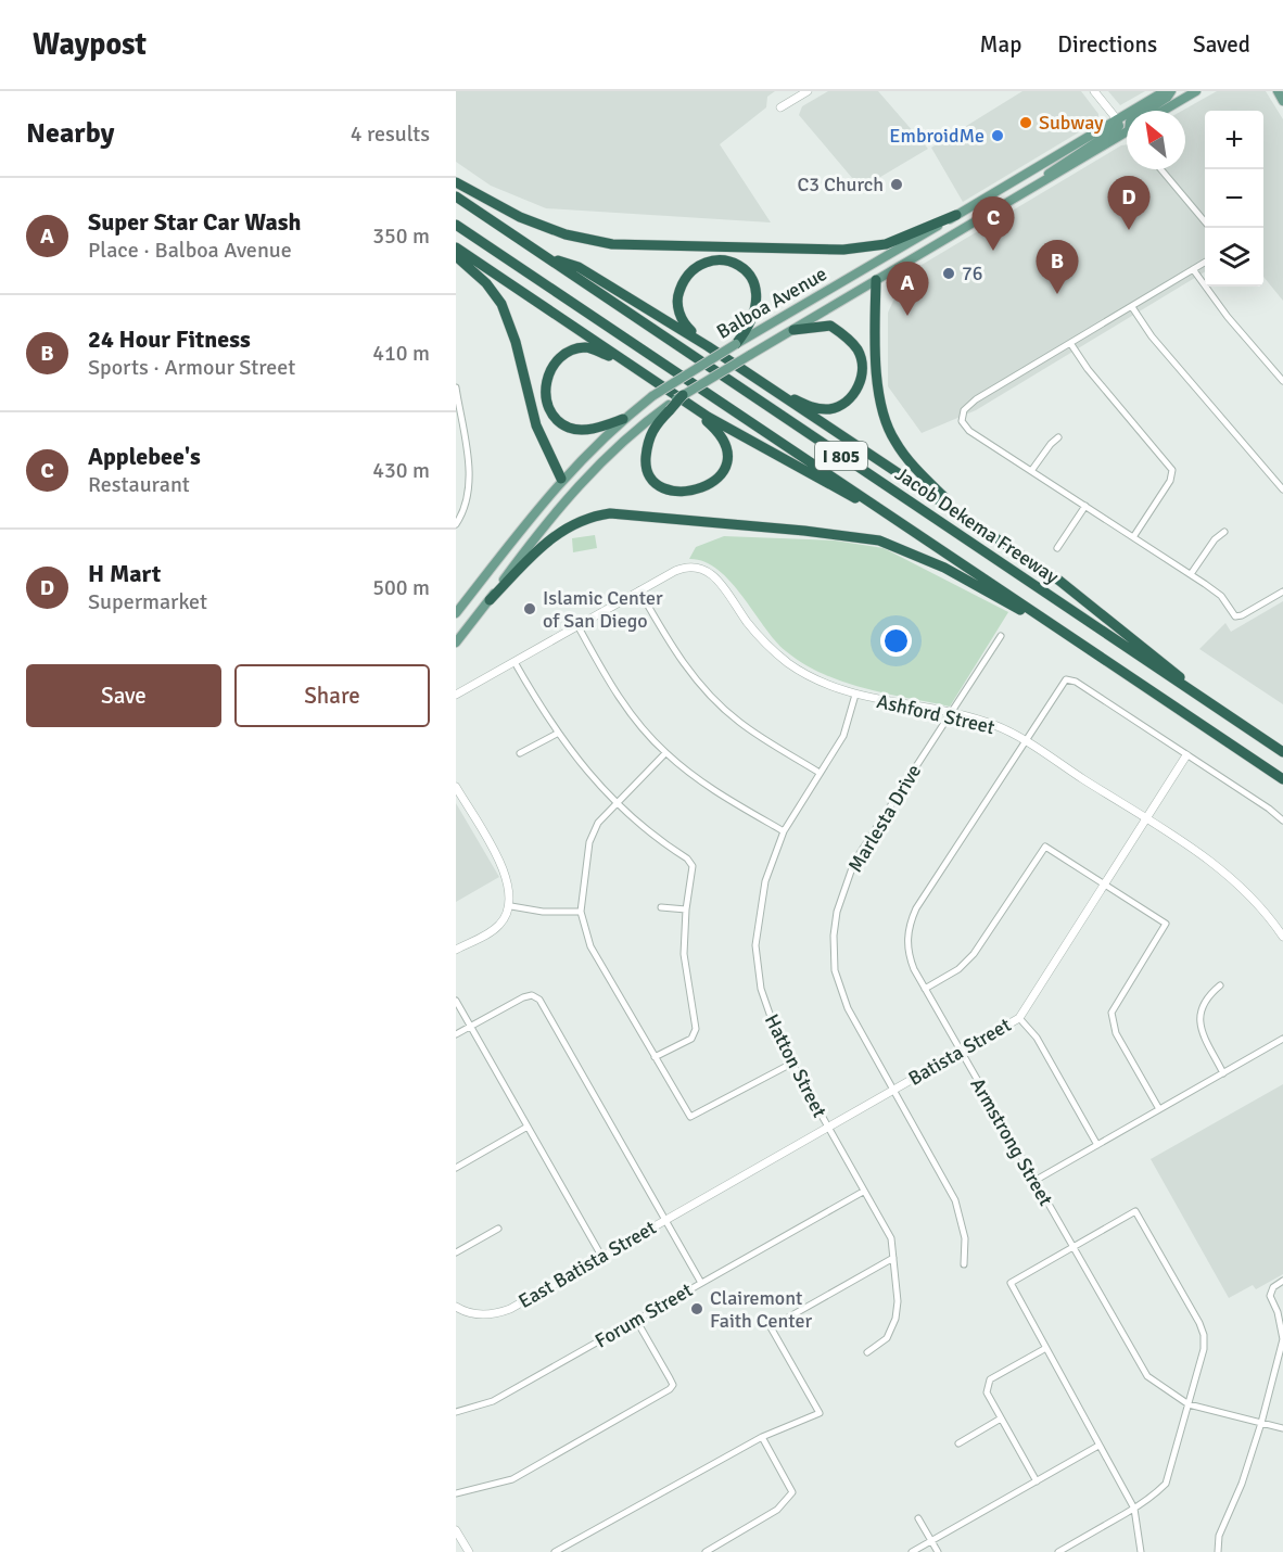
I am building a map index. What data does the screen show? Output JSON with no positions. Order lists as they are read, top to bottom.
{
  "streets": {
    "highway": ["I 805", "Jacob Dekema Freeway"],
    "main road": ["Balboa Avenue"],
    "street": [
      "Ashford Street",
      "Marlesta Drive",
      "Batista Street",
      "Hatton Street",
      "Armstrong Street",
      "East Batista Street",
      "Forum Street"
    ]
  },
  "crossings": [
    ["Ashford Street", "Marlesta Drive"],
    ["Ashford Street", "Batista Street"],
    ["Ashford Street", "Hatton Street"],
    ["Ashford Street", "Armstrong Street"],
    ["Marlesta Drive", "Batista Street"],
    ["Batista Street", "Hatton Street"],
    ["Batista Street", "Armstrong Street"],
    ["Batista Street", "East Batista Street"],
    ["Hatton Street", "Forum Street"]
  ],
  "places": [
    "Subway",
    "EmbroidMe",
    "C3 Church",
    "76",
    "Islamic Center of San Diego",
    "Clairemont Faith Center"
  ],
  "north": "top left",
  "page": {
    "header": "Waypost",
    "nav": ["Map", "Directions", "Saved"],
    "heading": ["Nearby", "4 results"],
    "map_buttons": ["+", "−"],
    "list": [
      {
        "mark": "A",
        "name": "Super Star Car Wash",
        "note": "Place · Balboa Avenue",
        "value": "350 m"
      },
      {
        "mark": "B",
        "name": "24 Hour Fitness",
        "note": "Sports · Armour Street",
        "value": "410 m"
      },
      {
        "mark": "C",
        "name": "Applebee's",
        "note": "Restaurant",
        "value": "430 m"
      },
      {
        "mark": "D",
        "name": "H Mart",
        "note": "Supermarket",
        "value": "500 m"
      }
    ],
    "pins": [
      "D",
      "C",
      "B",
      "A"
    ],
    "buttons": ["Save", "Share"]
  }
}
